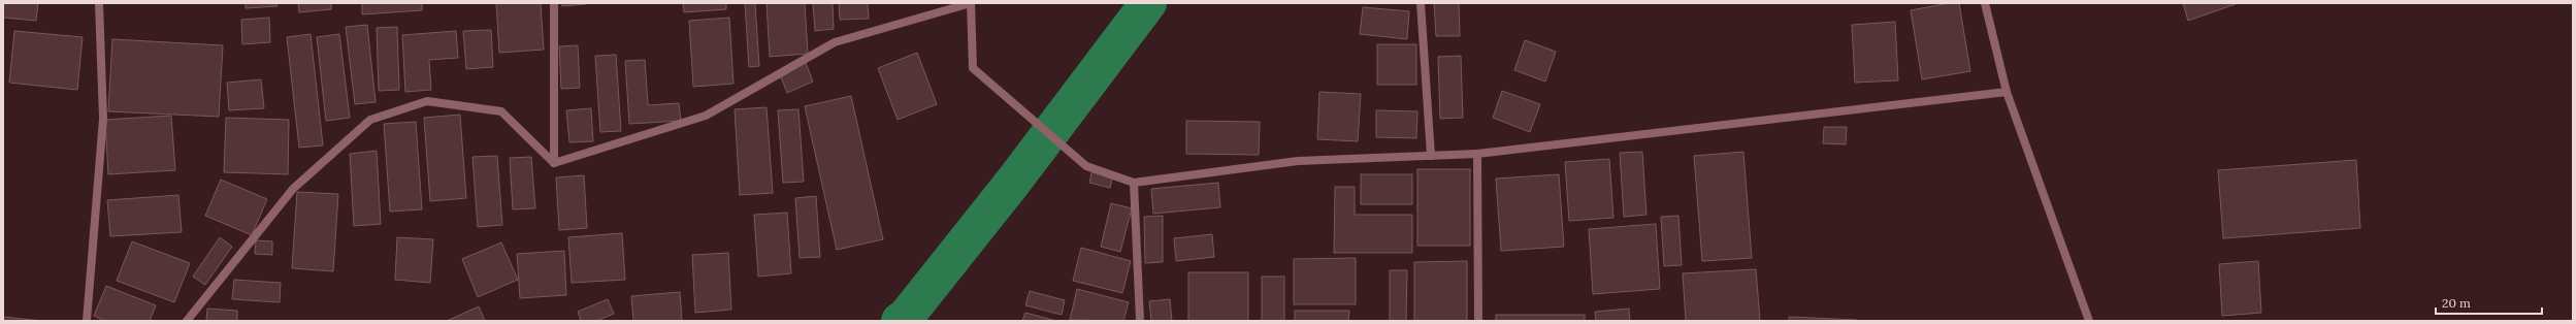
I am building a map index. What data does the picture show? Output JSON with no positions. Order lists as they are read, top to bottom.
{
  "scale_bar": "20 m"
}
